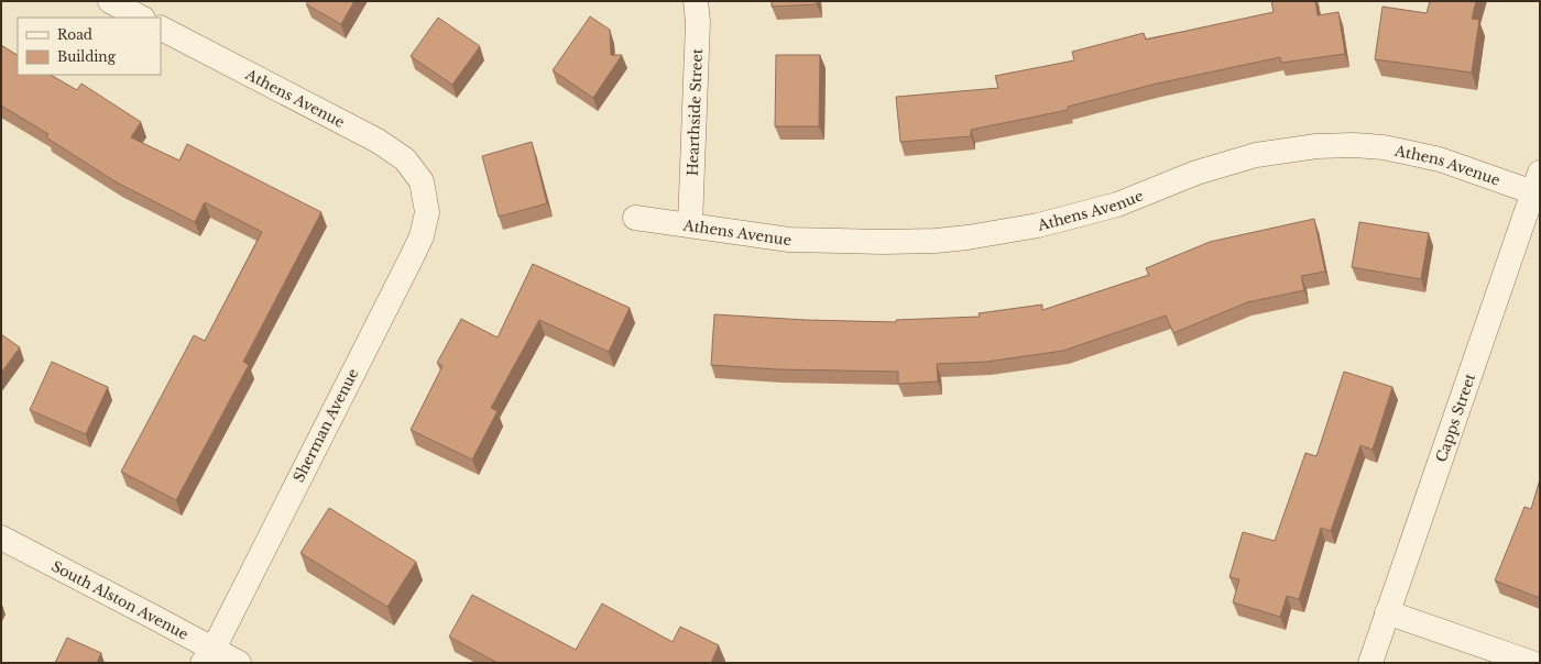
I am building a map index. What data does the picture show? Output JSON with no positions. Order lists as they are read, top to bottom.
{
  "streets": {
    "street": [
      "Athens Avenue",
      "Hearthside Street",
      "Capps Street",
      "Sherman Avenue",
      "South Alston Avenue"
    ]
  },
  "crossings": [
    ["Athens Avenue", "Hearthside Street"],
    ["Athens Avenue", "Capps Street"],
    ["Athens Avenue", "Sherman Avenue"],
    ["Sherman Avenue", "South Alston Avenue"]
  ],
  "legend": ["Road", "Building"]
}
